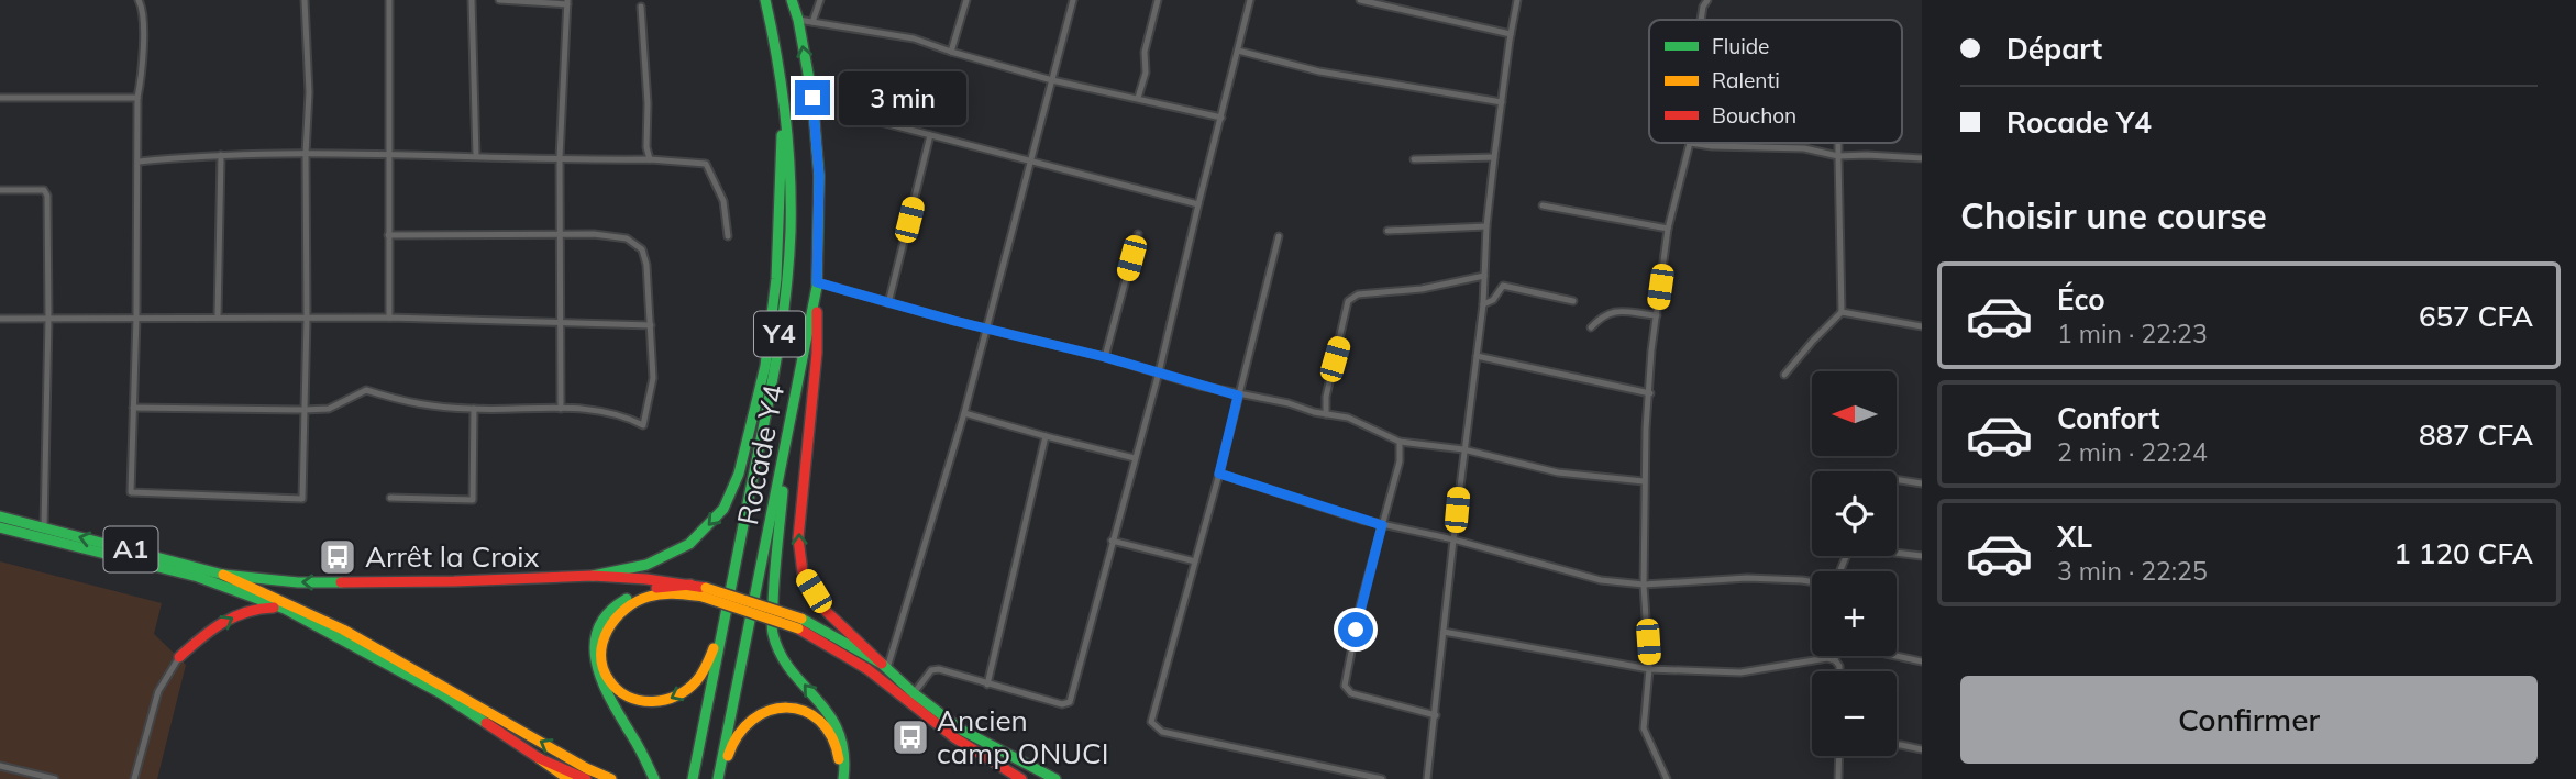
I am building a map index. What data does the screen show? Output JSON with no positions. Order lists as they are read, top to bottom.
{
  "streets": {
    "main road": ["Y4", "Rocade Y4", "A1"]
  },
  "places": {
    "bus stop": ["Arrêt la Croix", "Ancien camp ONUCI"]
  },
  "legend": ["Fluide", "Ralenti", "Bouchon"],
  "north": "left",
  "page": {
    "banner": ["Départ", "Rocade Y4"],
    "bubble": "3 min",
    "heading": "Choisir une course",
    "list": [
      {
        "name": "Éco",
        "note": "1 min · 22:23",
        "value": "657 CFA"
      },
      {
        "name": "Confort",
        "note": "2 min · 22:24",
        "value": "887 CFA"
      },
      {
        "name": "XL",
        "note": "3 min · 22:25",
        "value": "1 120 CFA"
      }
    ],
    "map_buttons": ["+", "−"],
    "buttons": "Confirmer"
  }
}
